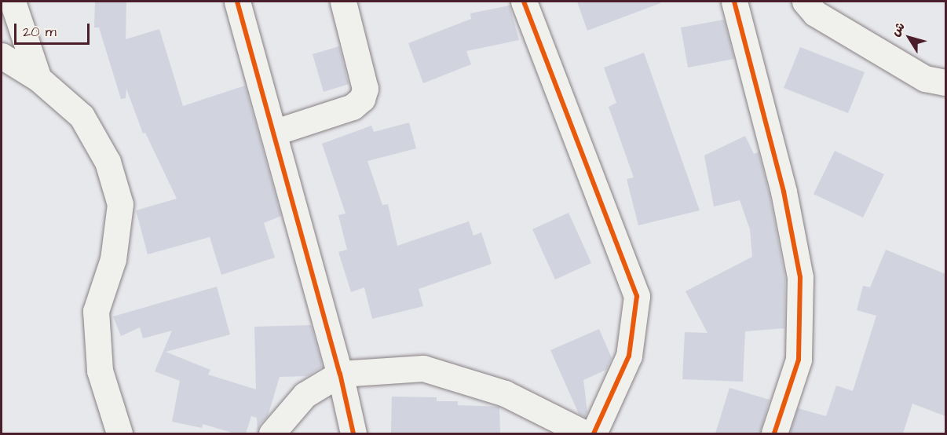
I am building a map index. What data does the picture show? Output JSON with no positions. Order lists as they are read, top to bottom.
{
  "scale_bar": "20 m",
  "north": "top left"
}
